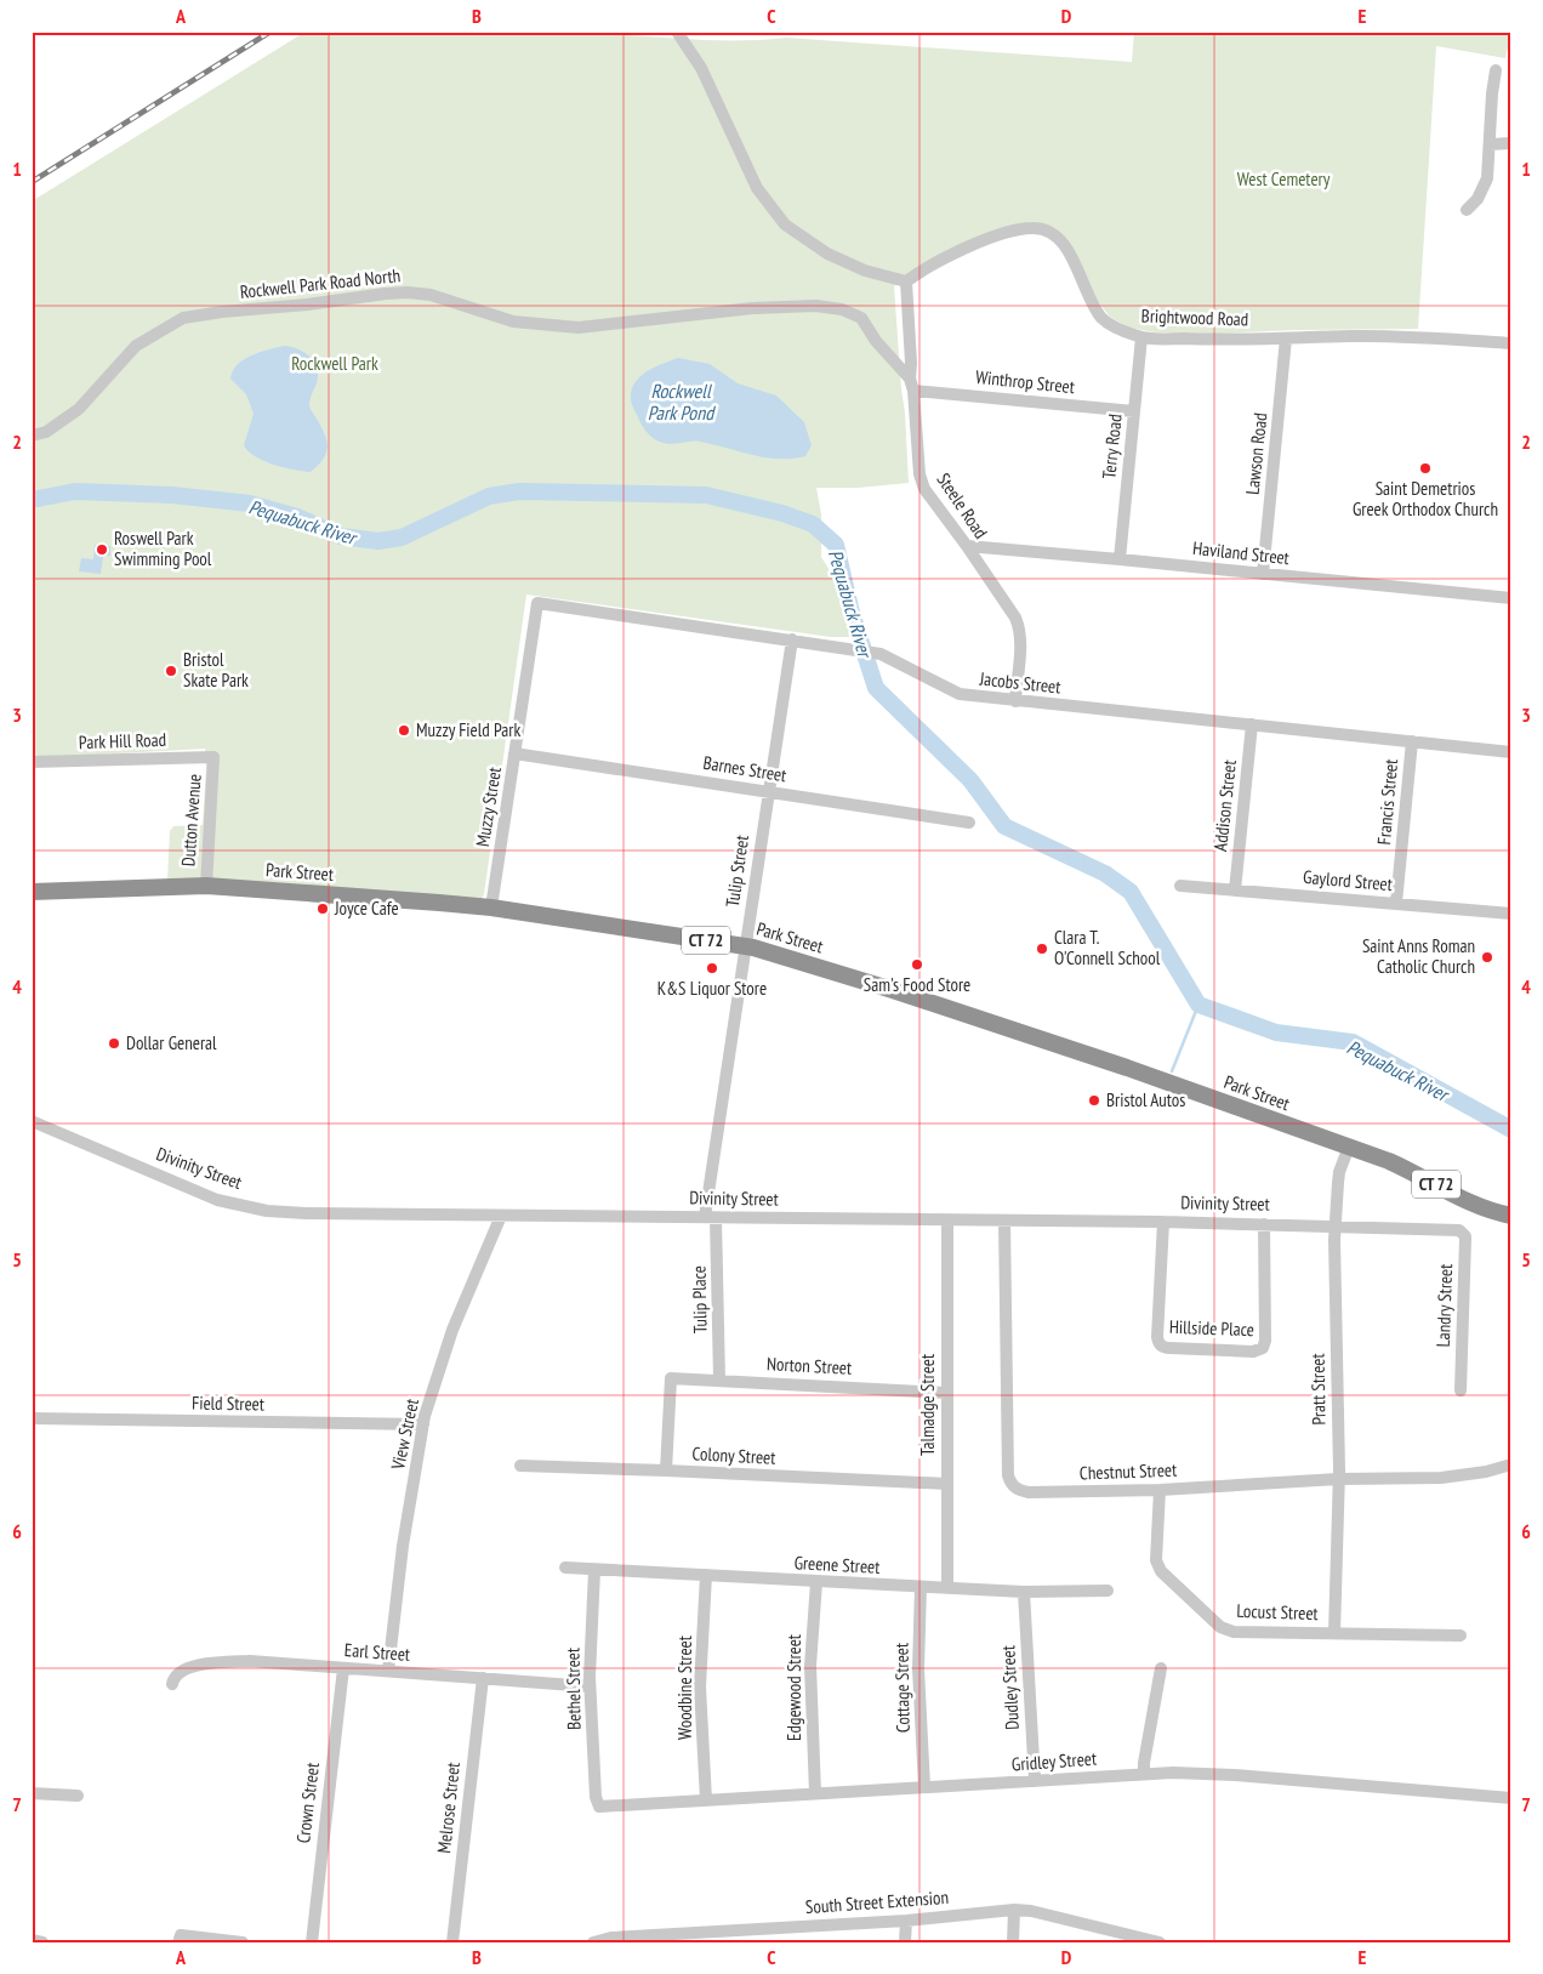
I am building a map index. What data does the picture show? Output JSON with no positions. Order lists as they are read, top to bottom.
{
  "streets": {
    "highway": ["Park Street", "CT 72"],
    "street": [
      "Rockwell Park Road North",
      "Brightwood Road",
      "Winthrop Street",
      "Terry Road",
      "Lawson Road",
      "Steele Road",
      "Haviland Street",
      "Jacobs Street",
      "Park Hill Road",
      "Barnes Street",
      "Francis Street",
      "Addison Street",
      "Muzzy Street",
      "Dutton Avenue",
      "Tulip Street",
      "Gaylord Street",
      "Divinity Street",
      "Tulip Place",
      "Landry Street",
      "Hillside Place",
      "Norton Street",
      "Pratt Street",
      "Field Street",
      "Talmadge Street",
      "View Street",
      "Colony Street",
      "Chestnut Street",
      "Greene Street",
      "Locust Street",
      "Earl Street",
      "Woodbine Street",
      "Edgewood Street",
      "Cottage Street",
      "Dudley Street",
      "Bethel Street",
      "Gridley Street",
      "Crown Street",
      "Melrose Street",
      "South Street Extension"
    ]
  },
  "crossings": [
    ["Rockwell Park Road North", "Winthrop Street"],
    ["Rockwell Park Road North", "Steele Road"],
    ["Brightwood Road", "Terry Road"],
    ["Brightwood Road", "Lawson Road"],
    ["Brightwood Road", "Steele Road"],
    ["Winthrop Street", "Terry Road"],
    ["Winthrop Street", "Steele Road"],
    ["Terry Road", "Haviland Street"],
    ["Lawson Road", "Haviland Street"],
    ["Steele Road", "Haviland Street"],
    ["Steele Road", "Jacobs Street"],
    ["Jacobs Street", "Francis Street"],
    ["Jacobs Street", "Addison Street"],
    ["Jacobs Street", "Muzzy Street"],
    ["Jacobs Street", "Tulip Street"],
    ["Park Hill Road", "Dutton Avenue"],
    ["Barnes Street", "Muzzy Street"],
    ["Barnes Street", "Tulip Street"],
    ["Francis Street", "Gaylord Street"],
    ["Addison Street", "Gaylord Street"],
    ["Muzzy Street", "Park Street"],
    ["Dutton Avenue", "Park Street"],
    ["Tulip Street", "Park Street"],
    ["Tulip Street", "Divinity Street"],
    ["Tulip Street", "Tulip Place"],
    ["Park Street", "Pratt Street"],
    ["Divinity Street", "Tulip Place"],
    ["Divinity Street", "Landry Street"],
    ["Divinity Street", "Hillside Place"],
    ["Divinity Street", "Pratt Street"],
    ["Divinity Street", "Talmadge Street"],
    ["Divinity Street", "View Street"],
    ["Divinity Street", "Chestnut Street"],
    ["Tulip Place", "Norton Street"],
    ["Norton Street", "Talmadge Street"],
    ["Norton Street", "Colony Street"],
    ["Pratt Street", "Chestnut Street"],
    ["Pratt Street", "Locust Street"],
    ["Field Street", "View Street"],
    ["Talmadge Street", "Colony Street"],
    ["Talmadge Street", "Greene Street"],
    ["View Street", "Earl Street"],
    ["Chestnut Street", "Locust Street"],
    ["Greene Street", "Woodbine Street"],
    ["Greene Street", "Edgewood Street"],
    ["Greene Street", "Cottage Street"],
    ["Greene Street", "Dudley Street"],
    ["Greene Street", "Bethel Street"],
    ["Earl Street", "Bethel Street"],
    ["Earl Street", "Crown Street"],
    ["Earl Street", "Melrose Street"],
    ["Woodbine Street", "Gridley Street"],
    ["Edgewood Street", "Gridley Street"],
    ["Cottage Street", "Gridley Street"],
    ["Dudley Street", "Gridley Street"],
    ["Bethel Street", "Gridley Street"]
  ],
  "water": ["Rockwell Park Pond", "Pequabuck River"],
  "parks": ["West Cemetery", "Rockwell Park"],
  "places": [
    "Saint Demetrios Greek Orthodox Church",
    "Roswell Park Swimming Pool",
    "Bristol Skate Park",
    "Muzzy Field Park",
    "Joyce Cafe",
    "Clara T. O'Connell School",
    "Saint Anns Roman Catholic Church",
    "Sam's Food Store",
    "K&S Liquor Store",
    "Dollar General",
    "Bristol Autos"
  ],
  "grid": {
    "columns": [
      "A",
      "B",
      "C",
      "D",
      "E"
    ],
    "rows": [
      "1",
      "2",
      "3",
      "4",
      "5",
      "6",
      "7"
    ]
  }
}
